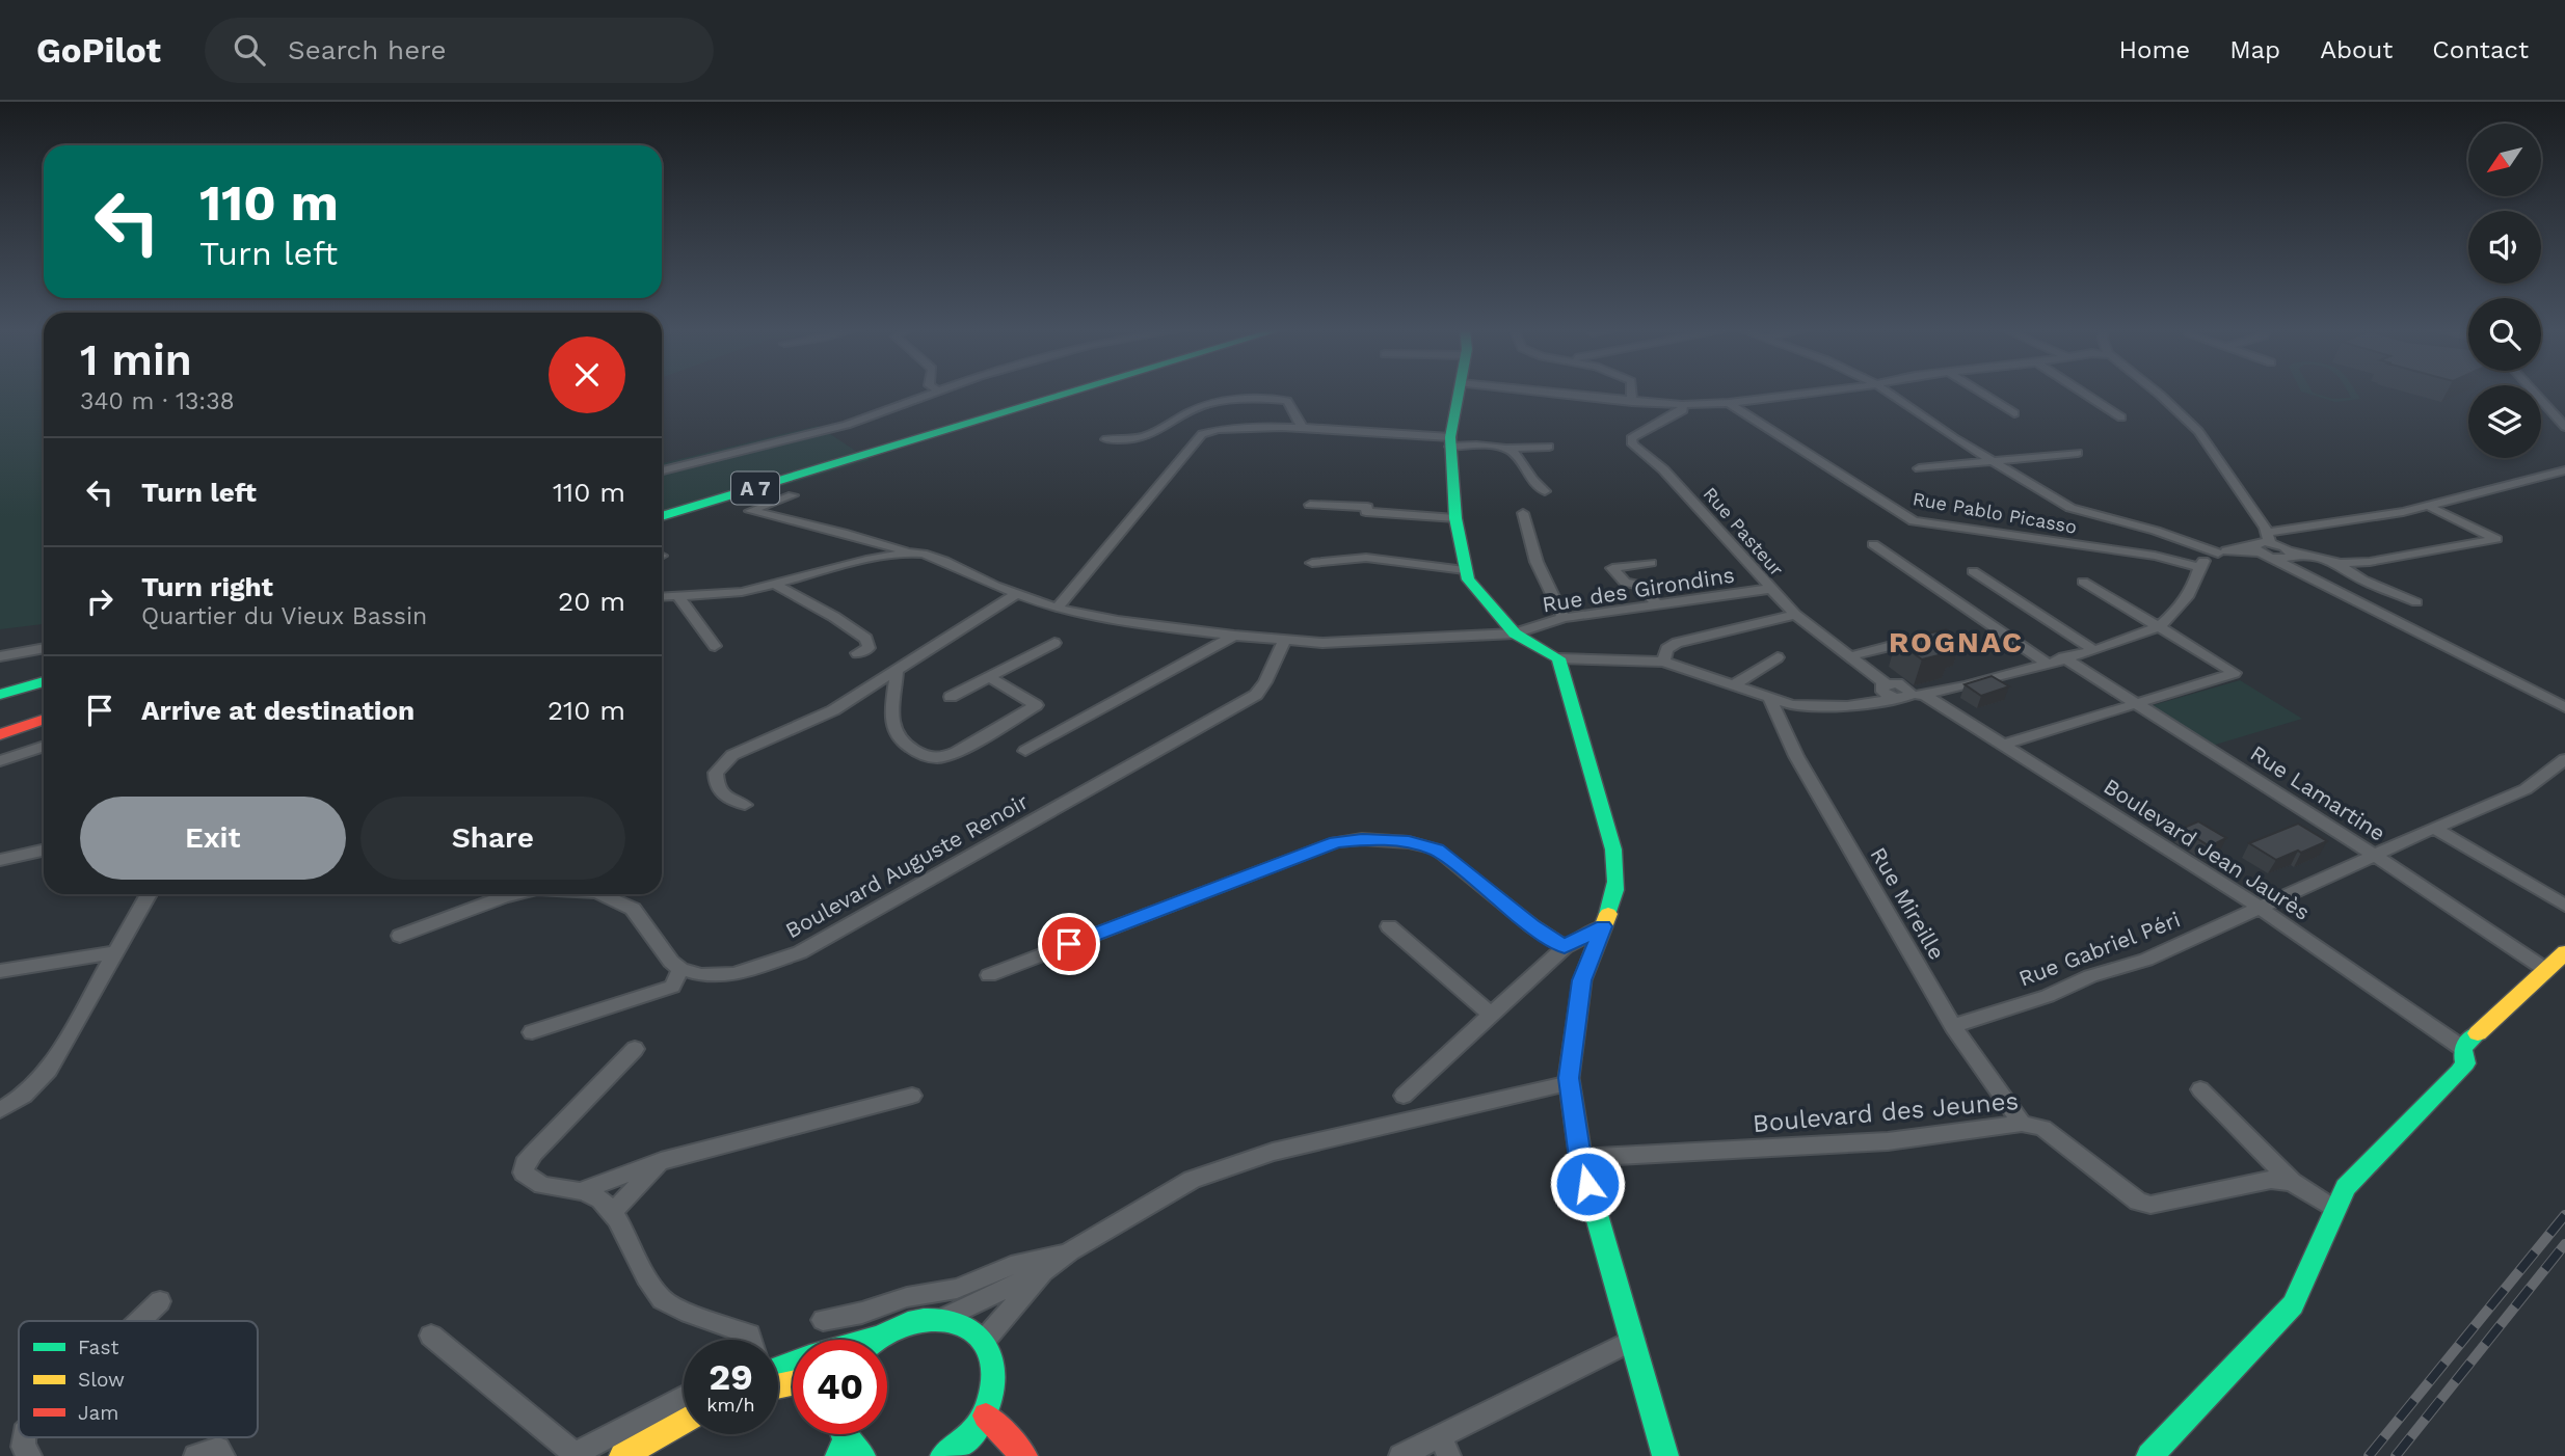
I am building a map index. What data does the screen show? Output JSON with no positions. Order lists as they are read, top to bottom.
{
  "streets": {
    "main road": ["A 7"],
    "street": [
      "Rue Pablo Picasso",
      "Rue Pasteur",
      "Rue des Girondins",
      "Rue Lamartine",
      "Boulevard Jean Jaurès",
      "Boulevard Auguste Renoir",
      "Rue Mireille",
      "Rue Gabriel Péri",
      "Boulevard des Jeunes"
    ]
  },
  "crossings": [
    ["Rue Pasteur", "Rue des Girondins"],
    ["Rue Pasteur", "Boulevard Jean Jaurès"],
    ["Rue des Girondins", "Boulevard Auguste Renoir"],
    ["Rue Lamartine", "Rue Gabriel Péri"],
    ["Boulevard Jean Jaurès", "Rue Gabriel Péri"],
    ["Rue Mireille", "Rue Gabriel Péri"],
    ["Rue Mireille", "Boulevard des Jeunes"]
  ],
  "districts": ["ROGNAC"],
  "legend": ["Fast", "Slow", "Jam"],
  "north": "bottom left",
  "page": {
    "header": "GoPilot",
    "search": "Search here",
    "nav": [
      "Home",
      "Map",
      "About",
      "Contact"
    ],
    "turn": ["110 m", "Turn left"],
    "heading": ["1 min", "340 m · 13:38"],
    "list": [
      {
        "name": "Turn left",
        "value": "110 m"
      },
      {
        "name": "Turn right",
        "note": "Quartier du Vieux Bassin",
        "value": "20 m"
      },
      {
        "name": "Arrive at destination",
        "value": "210 m"
      }
    ],
    "buttons": ["Exit", "Share"],
    "speed": "29 km/h",
    "limit": "40"
  }
}
